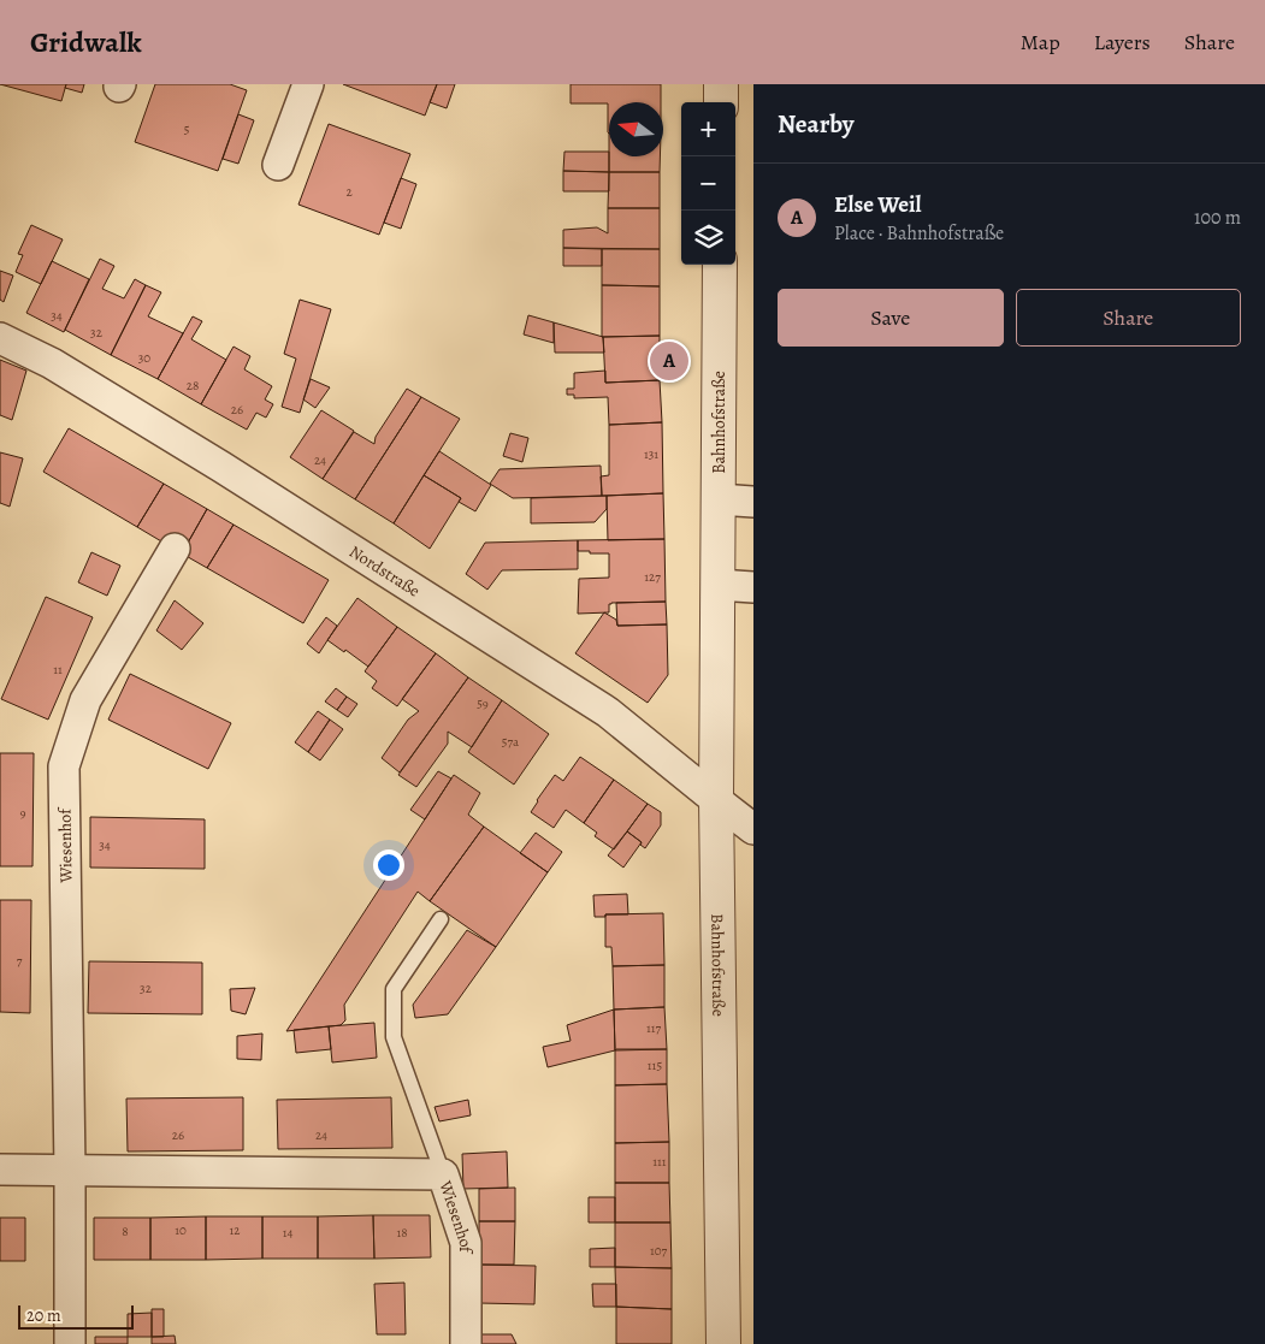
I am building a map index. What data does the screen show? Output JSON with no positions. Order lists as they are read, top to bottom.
{
  "streets": {
    "street": ["Bahnhofstraße", "Nordstraße", "Wiesenhof"]
  },
  "crossings": [
    ["Bahnhofstraße", "Nordstraße"]
  ],
  "house_numbers": [
    "5",
    "2",
    "34",
    "32",
    "30",
    "28",
    "26",
    "131",
    "24",
    "127",
    "11",
    "59",
    "57a",
    "9",
    "34",
    "7",
    "32",
    "117",
    "115",
    "26",
    "24",
    "111",
    "10",
    "12",
    "8",
    "14",
    "18",
    "107"
  ],
  "scale_bar": "20 m",
  "north": "left",
  "page": {
    "header": "Gridwalk",
    "nav": ["Map", "Layers", "Share"],
    "heading": "Nearby",
    "map_buttons": ["+", "−"],
    "list": [
      {
        "mark": "A",
        "name": "Else Weil",
        "note": "Place · Bahnhofstraße",
        "value": "100 m"
      }
    ],
    "buttons": ["Save", "Share"],
    "pins": "A",
    "scale": "20 m"
  }
}
